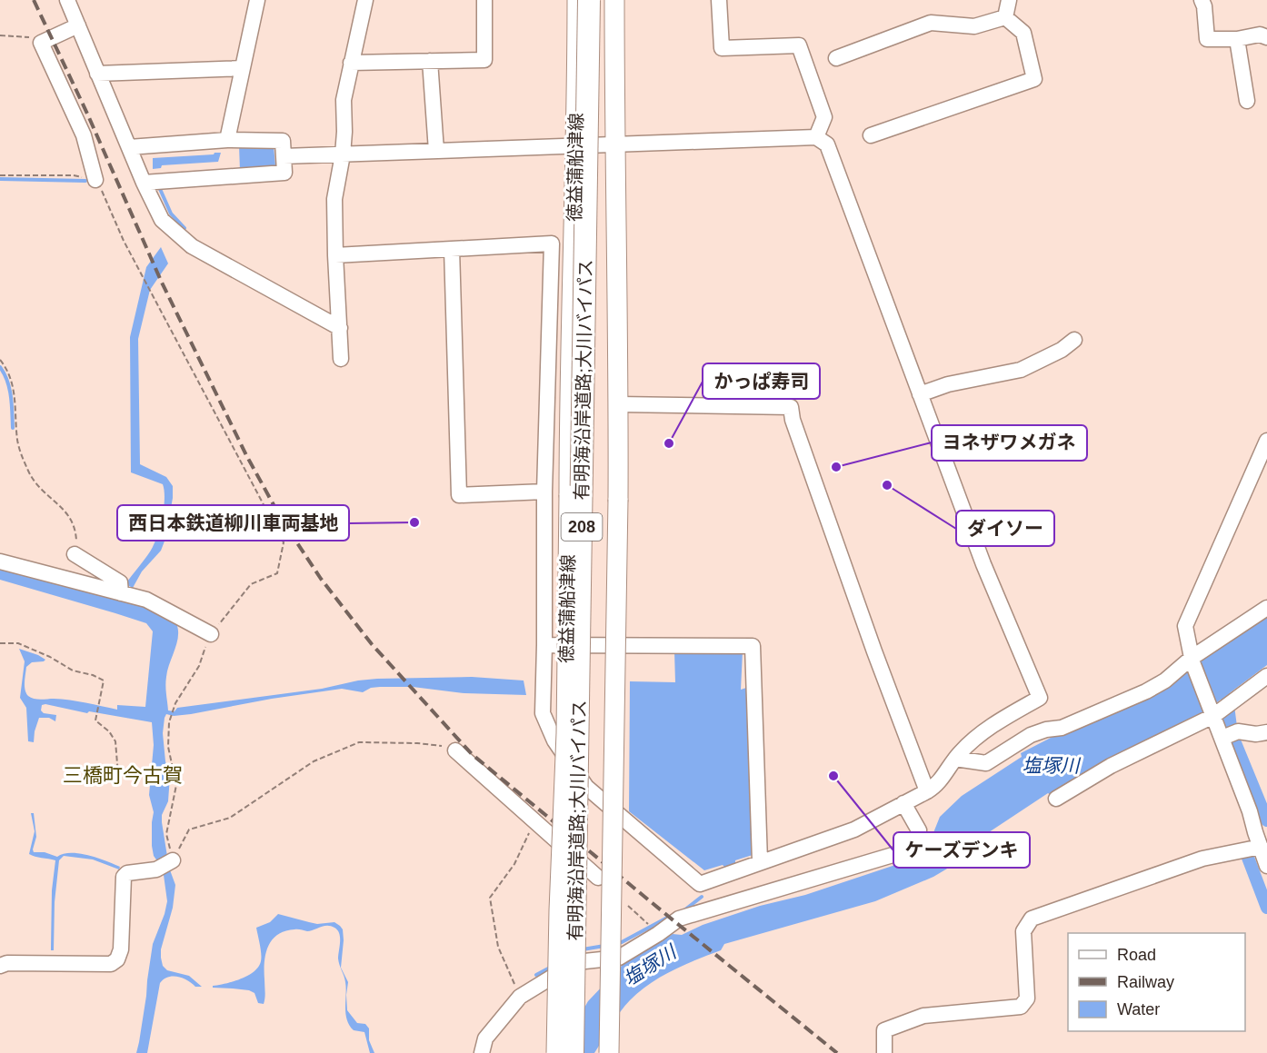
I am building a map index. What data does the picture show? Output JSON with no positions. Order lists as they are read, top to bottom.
{
  "streets": {
    "highway": ["有明海沿岸道路;大川バイパス", "208"],
    "main road": ["徳益蒲船津線"]
  },
  "districts": ["三橋町今古賀"],
  "water": ["塩塚川"],
  "places": [
    "かっぱ寿司",
    "ヨネザワメガネ",
    "ダイソー",
    "西日本鉄道柳川車両基地",
    "ケーズデンキ"
  ],
  "legend": ["Road", "Railway", "Water"]
}
